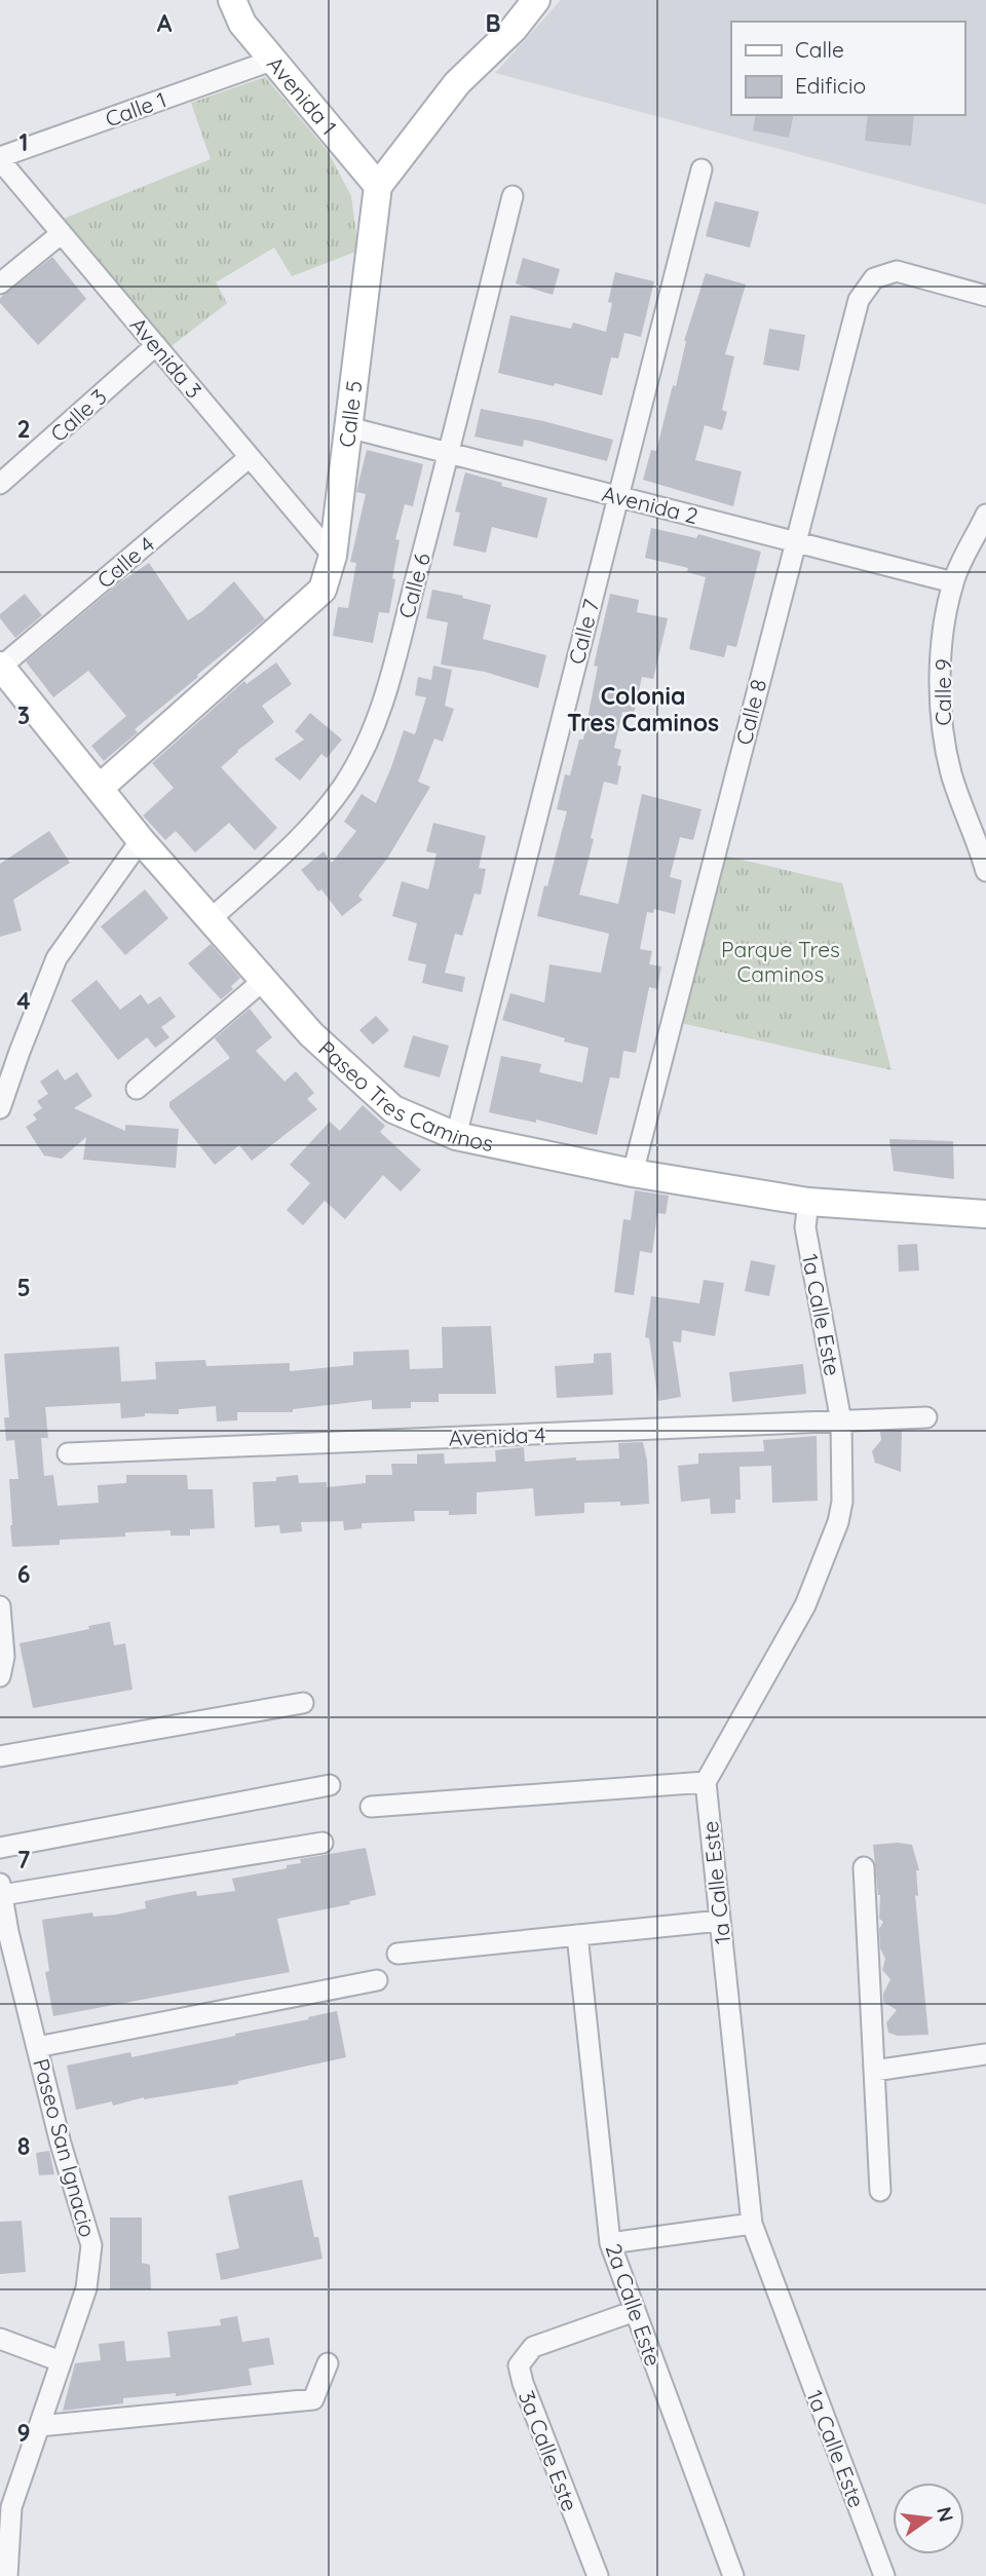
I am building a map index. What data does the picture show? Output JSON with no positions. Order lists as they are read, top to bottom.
{
  "streets": {
    "street": [
      "Avenida 1",
      "Calle 1",
      "Avenida 3",
      "Calle 3",
      "Calle 5",
      "Avenida 2",
      "Calle 4",
      "Calle 6",
      "Calle 7",
      "Calle 9",
      "Calle 8",
      "Paseo Tres Caminos",
      "1a Calle Este",
      "Avenida 4",
      "Paseo San Ignacio",
      "2a Calle Este",
      "3a Calle Este"
    ]
  },
  "crossings": [
    ["Avenida 1", "Calle 1"],
    ["Avenida 1", "Calle 5"],
    ["Calle 1", "Avenida 3"],
    ["Avenida 3", "Calle 3"],
    ["Avenida 3", "Calle 5"],
    ["Avenida 3", "Calle 4"],
    ["Calle 5", "Avenida 2"],
    ["Calle 5", "Paseo Tres Caminos"],
    ["Avenida 2", "Calle 6"],
    ["Avenida 2", "Calle 7"],
    ["Avenida 2", "Calle 9"],
    ["Avenida 2", "Calle 8"],
    ["Calle 4", "Paseo Tres Caminos"],
    ["Calle 6", "Paseo Tres Caminos"],
    ["Calle 7", "Paseo Tres Caminos"],
    ["Calle 8", "Paseo Tres Caminos"],
    ["Paseo Tres Caminos", "1a Calle Este"],
    ["1a Calle Este", "Avenida 4"],
    ["2a Calle Este", "3a Calle Este"]
  ],
  "districts": ["Colonia Tres Caminos"],
  "parks": ["Parque Tres Caminos"],
  "legend": ["Calle", "Edificio"],
  "north": "right",
  "grid": {
    "columns": ["A", "B"],
    "rows": [
      "1",
      "2",
      "3",
      "4",
      "5",
      "6",
      "7",
      "8",
      "9"
    ]
  }
}
